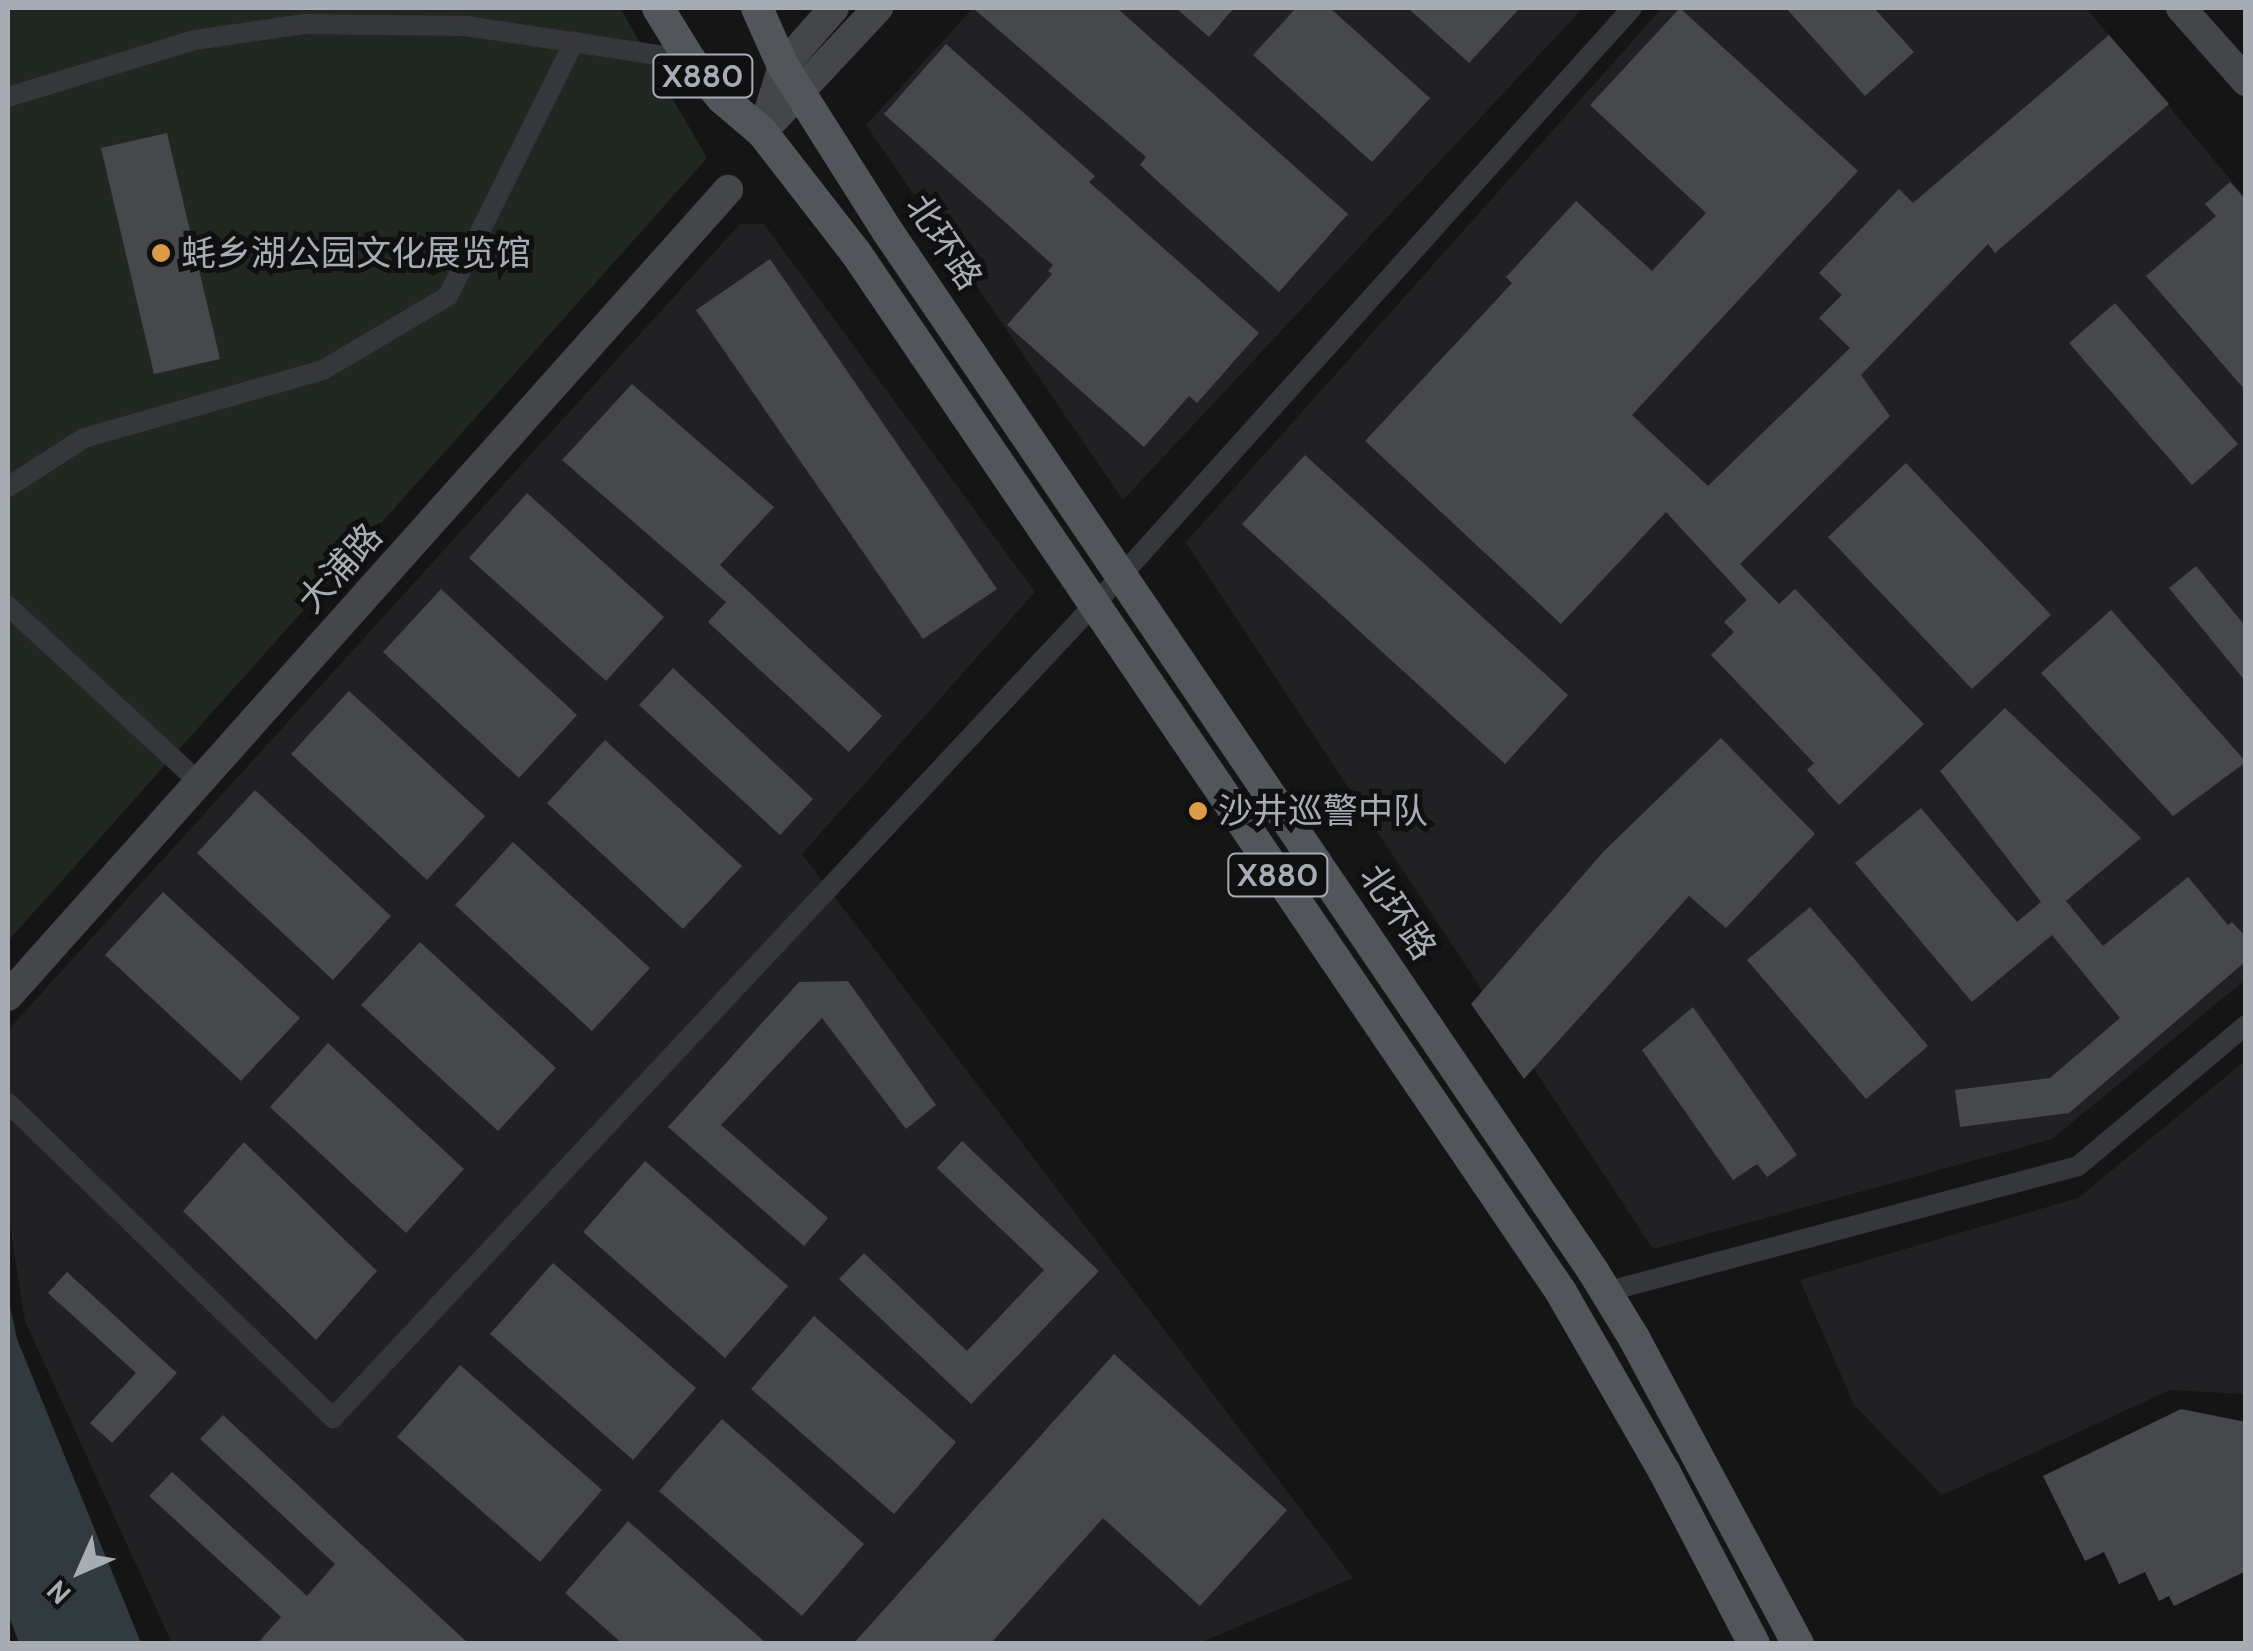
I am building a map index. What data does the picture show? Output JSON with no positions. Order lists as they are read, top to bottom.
{
  "streets": {
    "main road": ["X880", "北环路"],
    "street": ["大浦路"]
  },
  "crossings": [
    ["X880", "北环路"]
  ],
  "places": ["蚝乡湖公园文化展览馆", "沙井巡警中队"],
  "north": "bottom left"
}
